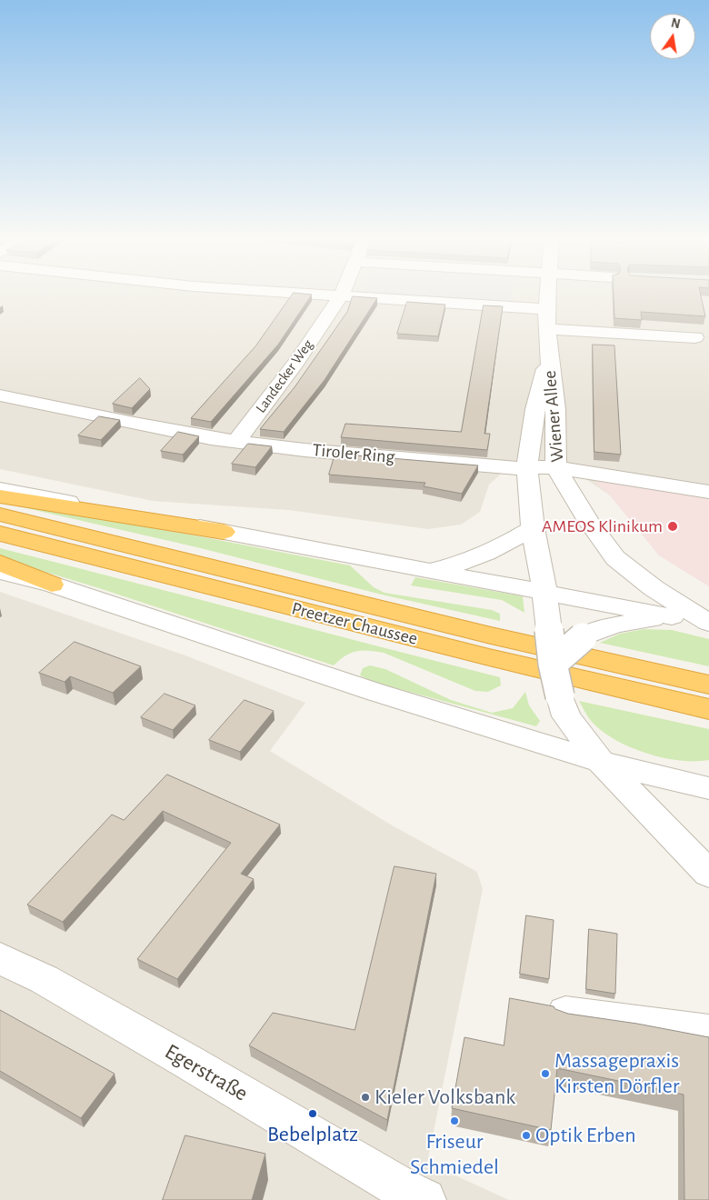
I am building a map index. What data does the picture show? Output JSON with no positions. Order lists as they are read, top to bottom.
{
  "streets": {
    "highway": ["Preetzer Chaussee"],
    "street": [
      "Landecker Weg",
      "Wiener Allee",
      "Tiroler Ring",
      "Egerstraße"
    ]
  },
  "crossings": [
    ["Landecker Weg", "Tiroler Ring"],
    ["Wiener Allee", "Tiroler Ring"]
  ],
  "places": [
    "AMEOS Klinikum",
    "Massagepraxis Kirsten Dörfler",
    "Kieler Volksbank",
    "Bebelplatz",
    "Friseur Schmiedel",
    "Optik Erben"
  ],
  "north": "top"
}
